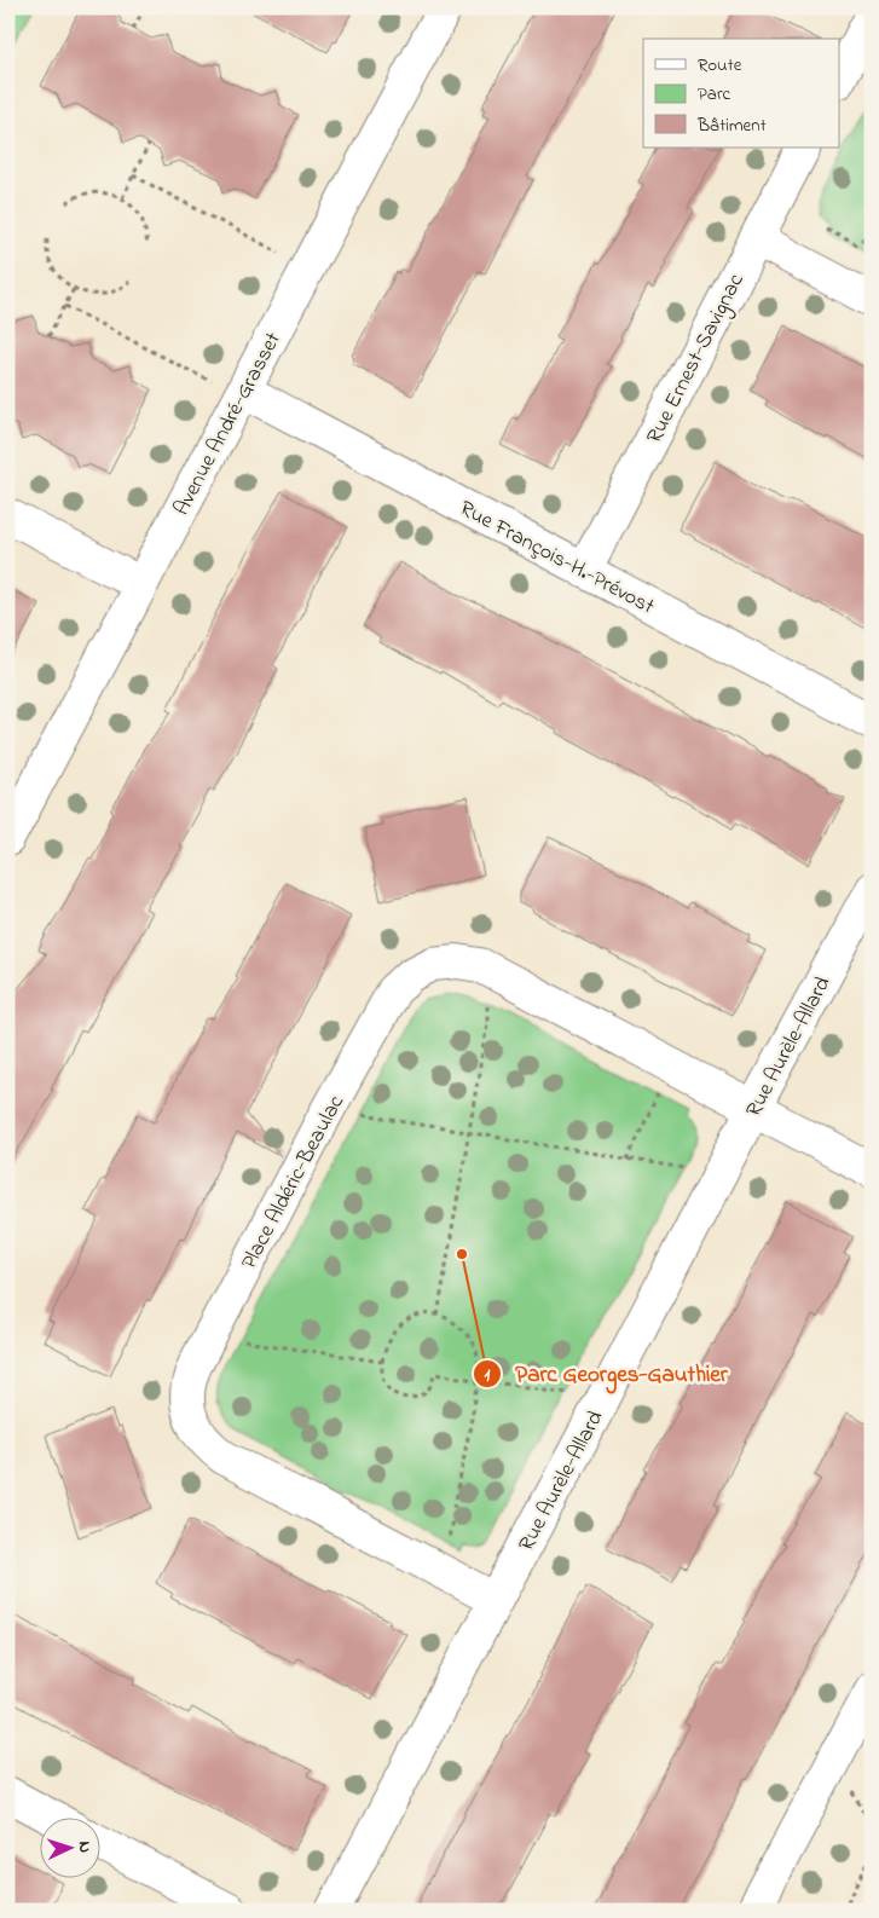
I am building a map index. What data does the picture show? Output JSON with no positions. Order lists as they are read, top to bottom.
{
  "streets": {
    "street": [
      "Rue Ernest-Savignac",
      "Avenue André-Grasset",
      "Rue François-H.-Prévost",
      "Rue Aurèle-Allard",
      "Place Aldéric-Beaulac"
    ]
  },
  "crossings": [
    ["Rue Ernest-Savignac", "Rue François-H.-Prévost"],
    ["Avenue André-Grasset", "Rue François-H.-Prévost"],
    ["Rue Aurèle-Allard", "Place Aldéric-Beaulac"]
  ],
  "places": ["Parc Georges-Gauthier"],
  "legend": ["Route", "Parc", "Bâtiment"],
  "north": "right"
}
